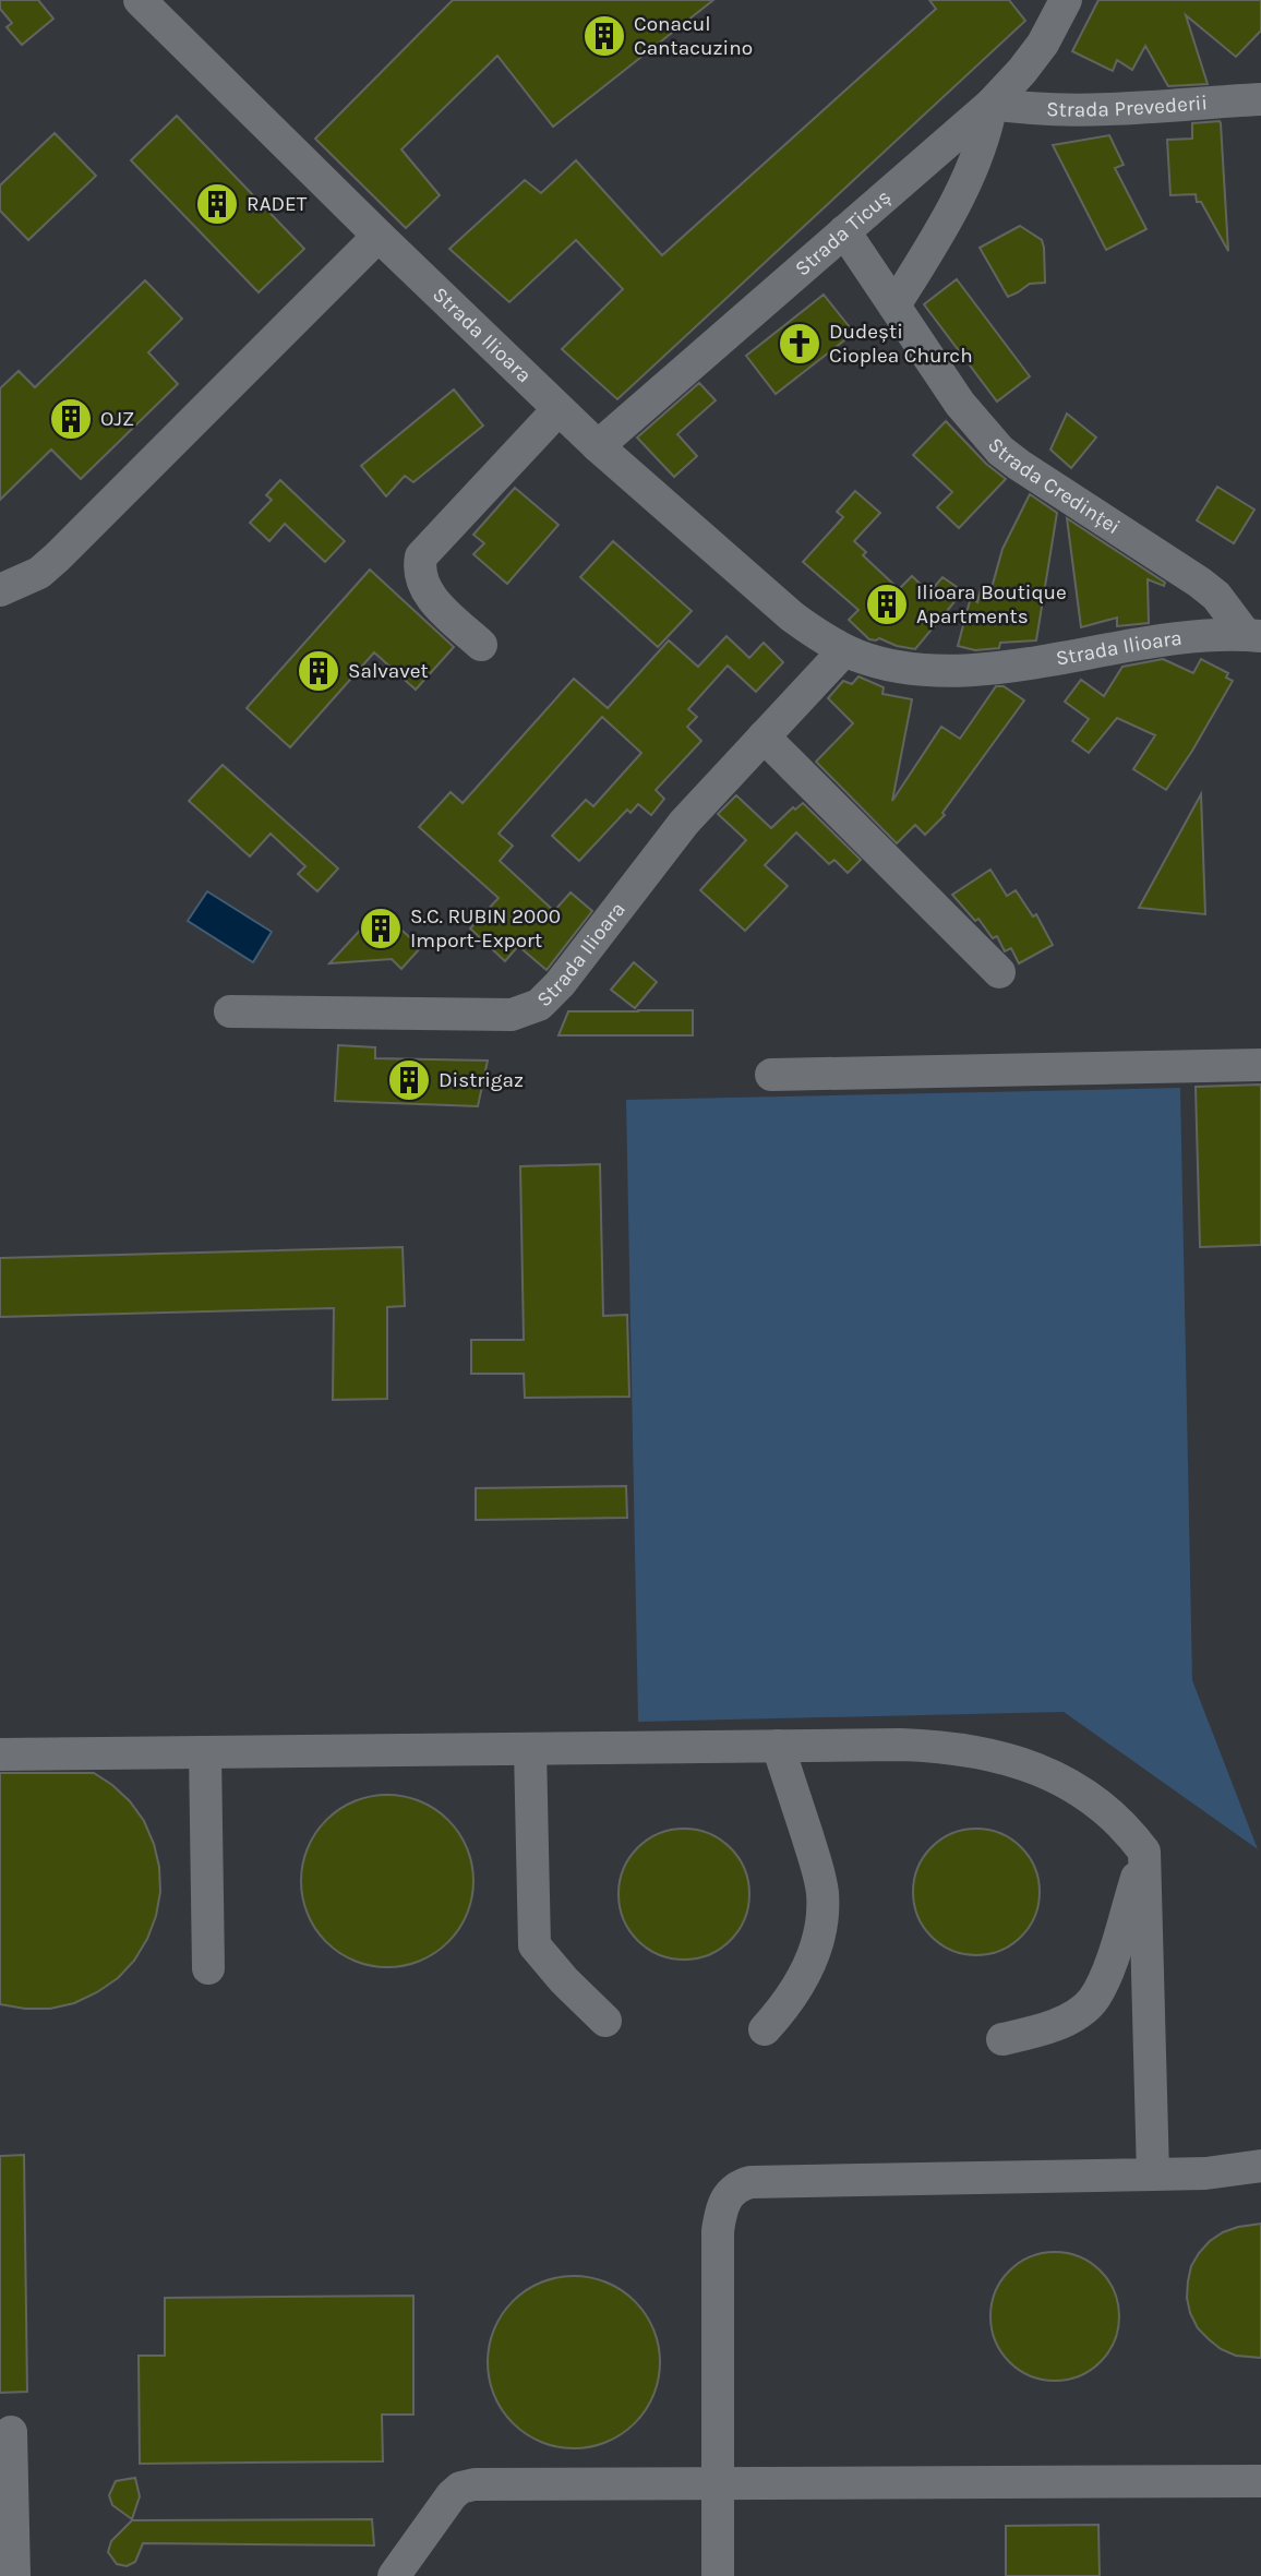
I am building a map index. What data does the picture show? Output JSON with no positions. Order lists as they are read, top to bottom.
{
  "streets": {
    "street": [
      "Strada Prevederii",
      "Strada Ticuș",
      "Strada Ilioara",
      "Strada Credinței"
    ]
  },
  "crossings": [
    ["Strada Prevederii", "Strada Ticuș"],
    ["Strada Ticuș", "Strada Ilioara"],
    ["Strada Ticuș", "Strada Credinței"],
    ["Strada Ilioara", "Strada Credinței"]
  ],
  "places": {
    "building": [
      "Conacul Cantacuzino",
      "RADET",
      "OJZ",
      "Ilioara Boutique Apartments",
      "Salvavet",
      "S.C. RUBIN 2000 Import-Export",
      "Distrigaz"
    ],
    "church": ["Dudești Cioplea Church"]
  }
}
